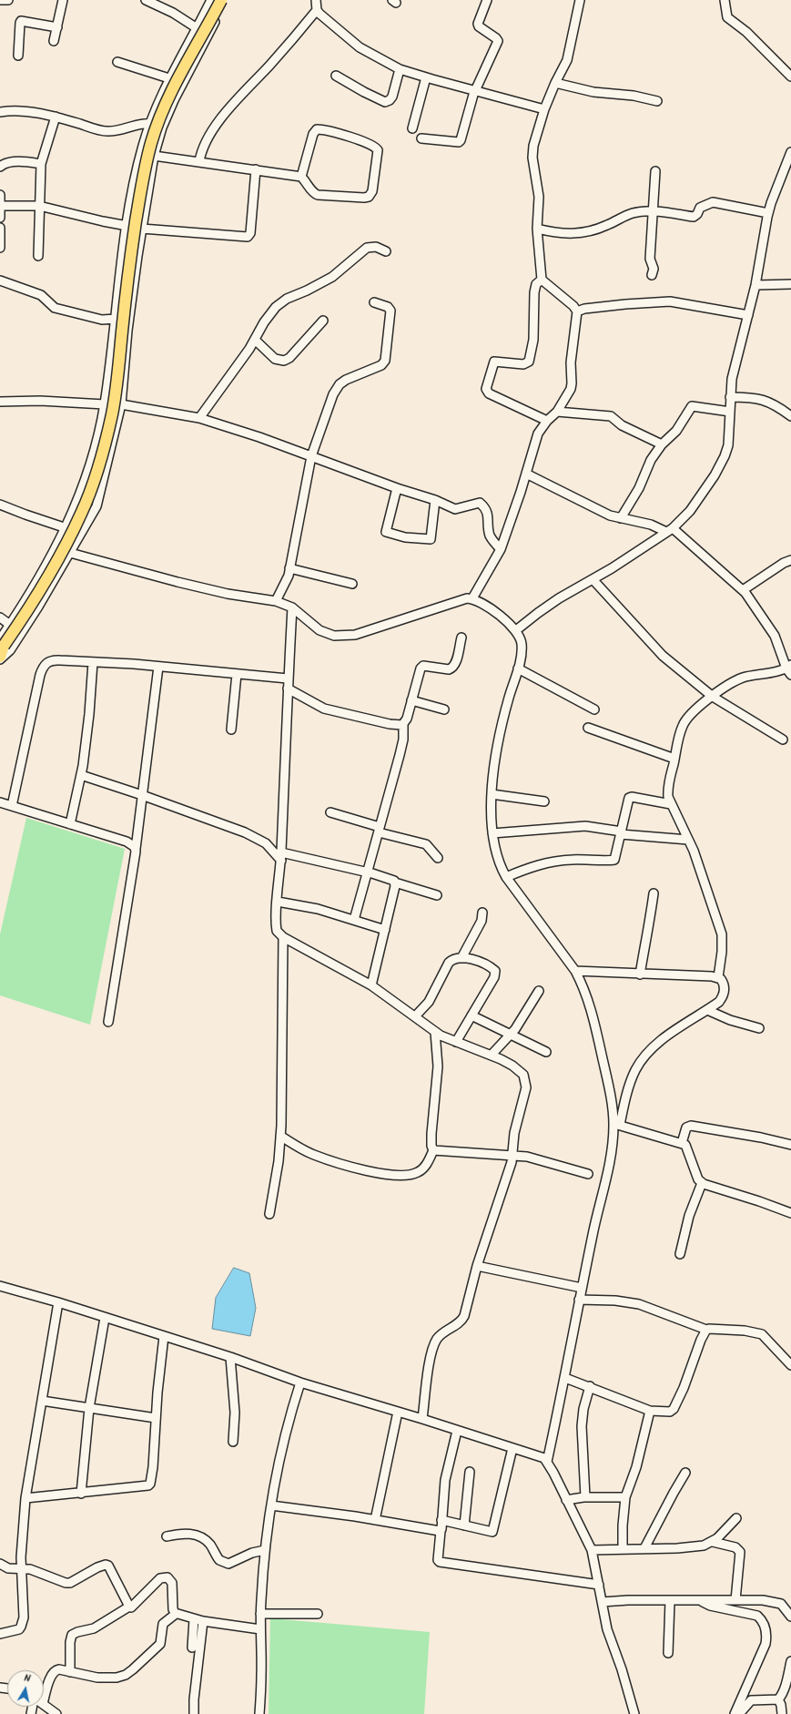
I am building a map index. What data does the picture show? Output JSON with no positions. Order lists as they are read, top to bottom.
{
  "north": "top"
}
